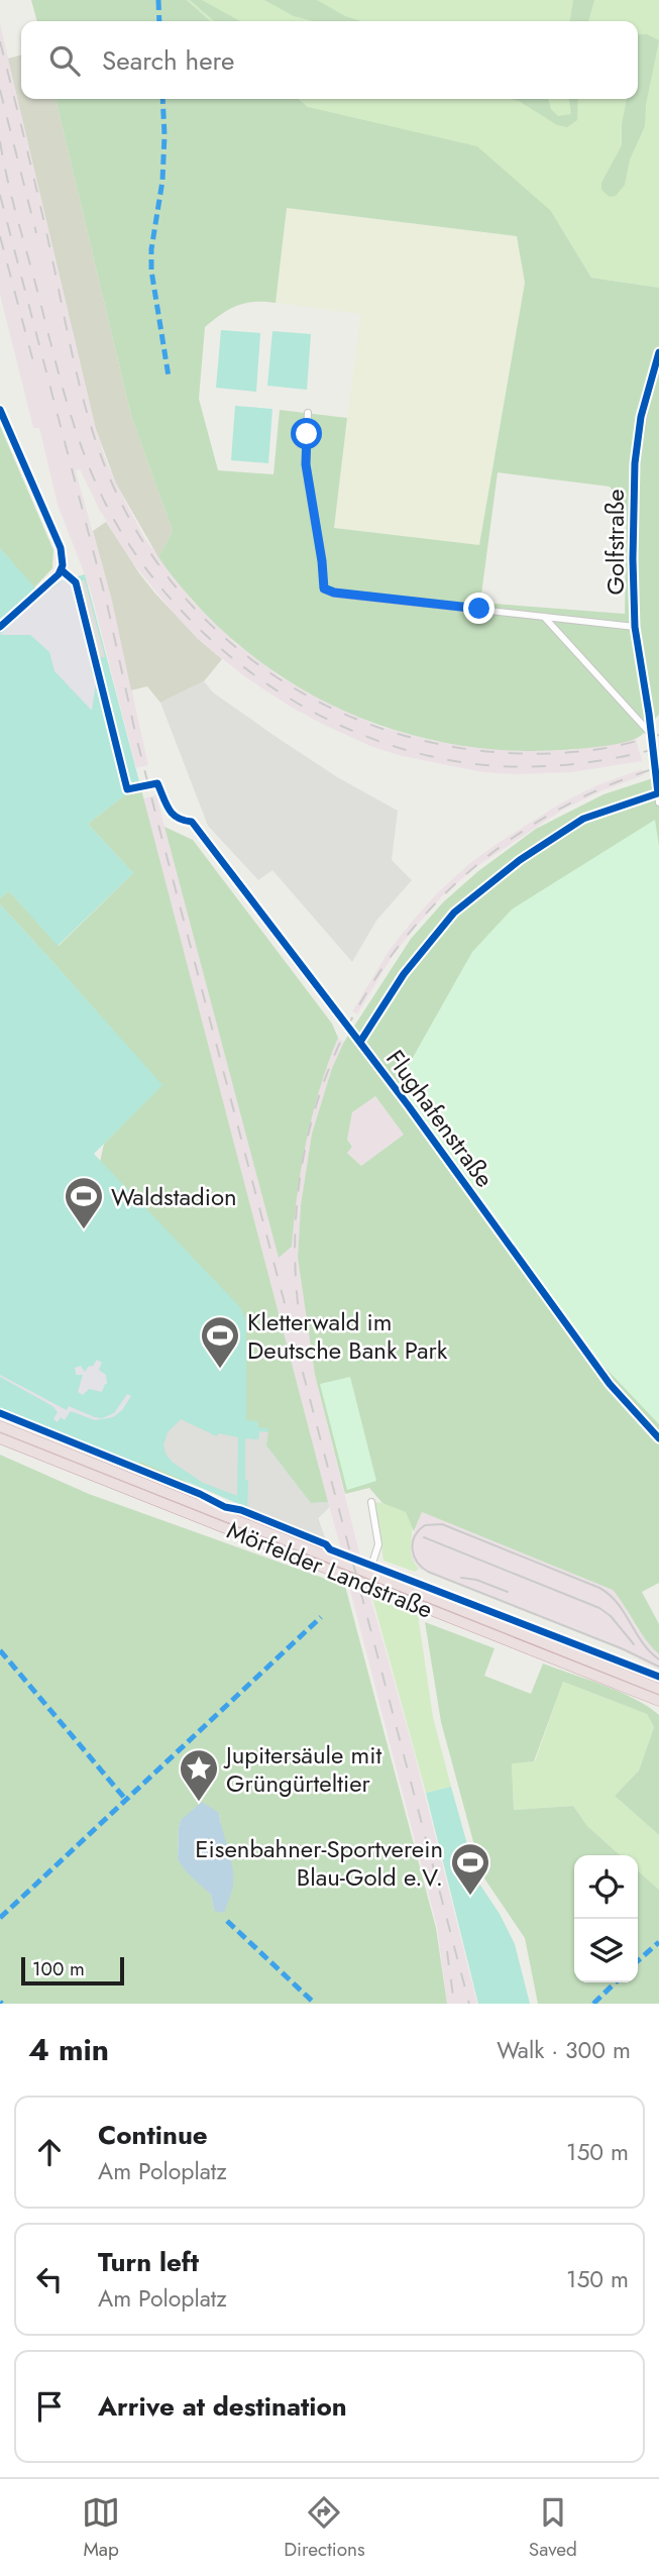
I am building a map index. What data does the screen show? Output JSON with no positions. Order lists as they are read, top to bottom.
{
  "streets": {
    "highway": ["Mörfelder Landstraße"],
    "street": ["Golfstraße", "Flughafenstraße"]
  },
  "places": {
    "sports": ["Waldstadion", "Kletterwald im Deutsche Bank Park", "Eisenbahner-Sportverein Blau-Gold e.V."],
    "place": ["Jupitersäule mit Grüngürteltier"]
  },
  "scale_bar": "100 m",
  "page": {
    "search": "Search here",
    "scale": "100 m",
    "heading": ["4 min", "Walk · 300 m"],
    "list": [
      ["Continue", "Am Poloplatz", "150 m"],
      ["Turn left", "Am Poloplatz", "150 m"],
      "Arrive at destination"
    ],
    "nav": ["Map", "Directions", "Saved"]
  }
}
